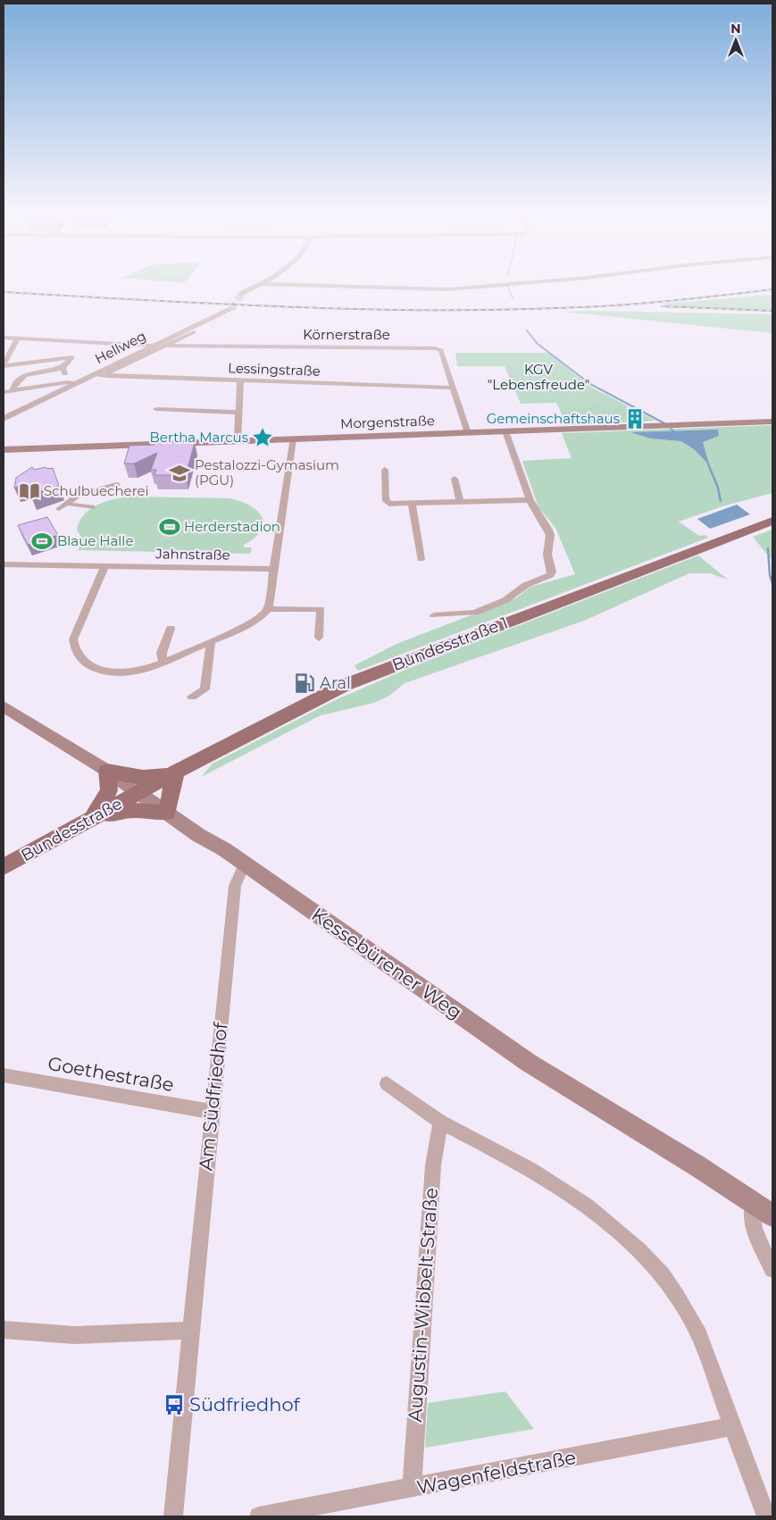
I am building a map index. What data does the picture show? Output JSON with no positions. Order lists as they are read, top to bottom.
{
  "streets": {
    "main road": [
      "Morgenstraße",
      "Bundesstraße 1",
      "Bundesstraße",
      "Kessebürener Weg"
    ],
    "street": [
      "Körnerstraße",
      "Hellweg",
      "Lessingstraße",
      "Jahnstraße",
      "Goethestraße",
      "Am Südfriedhof",
      "Augustin-Wibbelt-Straße",
      "Wagenfeldstraße"
    ]
  },
  "crossings": [
    ["Körnerstraße", "Hellweg"],
    ["Körnerstraße", "Lessingstraße"],
    ["Körnerstraße", "Morgenstraße"],
    ["Hellweg", "Lessingstraße"],
    ["Bundesstraße 1", "Bundesstraße"],
    ["Bundesstraße 1", "Kessebürener Weg"],
    ["Bundesstraße", "Kessebürener Weg"],
    ["Kessebürener Weg", "Am Südfriedhof"],
    ["Goethestraße", "Am Südfriedhof"],
    ["Augustin-Wibbelt-Straße", "Wagenfeldstraße"]
  ],
  "parks": ["KGV \"Lebensfreude\""],
  "places": {
    "building": ["Gemeinschaftshaus"],
    "place": ["Bertha Marcus"],
    "school or university": ["Pestalozzi-Gymasium (PGU)"],
    "library": ["Schulbuecherei"],
    "sports": ["Herderstadion", "Blaue Halle"],
    "fuel station": ["Aral"],
    "bus stop": ["Südfriedhof"]
  },
  "north": "top"
}
